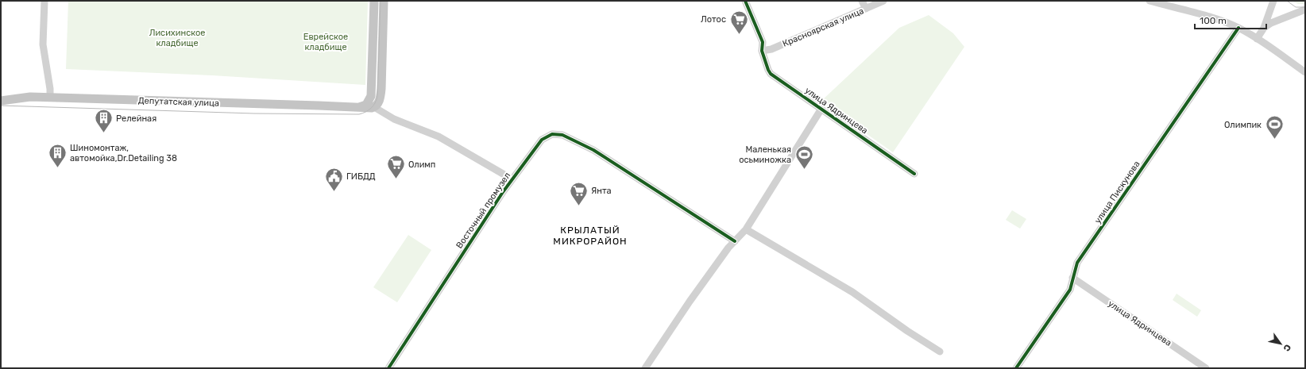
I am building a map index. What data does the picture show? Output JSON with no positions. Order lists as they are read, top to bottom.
{
  "streets": {
    "main road": ["Депутатская улица"],
    "street": [
      "Красноярская улица",
      "улица Ядринцева",
      "улица Пискунова",
      "Восточный промузел"
    ]
  },
  "crossings": [
    ["Красноярская улица", "улица Ядринцева"],
    ["улица Ядринцева", "улица Пискунова"]
  ],
  "districts": ["КРЫЛАТЫЙ МИКРОРАЙОН"],
  "parks": ["Лисихинское кладбище", "Еврейское кладбище"],
  "places": {
    "supermarket": ["Лотос", "Олимп", "Янта"],
    "building": ["Релейная", "Шиномонтаж, автомойка,Dr.Detailing 38"],
    "sports": ["Олимпик", "Маленькая осьминожка"],
    "public building": ["ГИБДД"]
  },
  "scale_bar": "100 m",
  "north": "bottom right"
}
